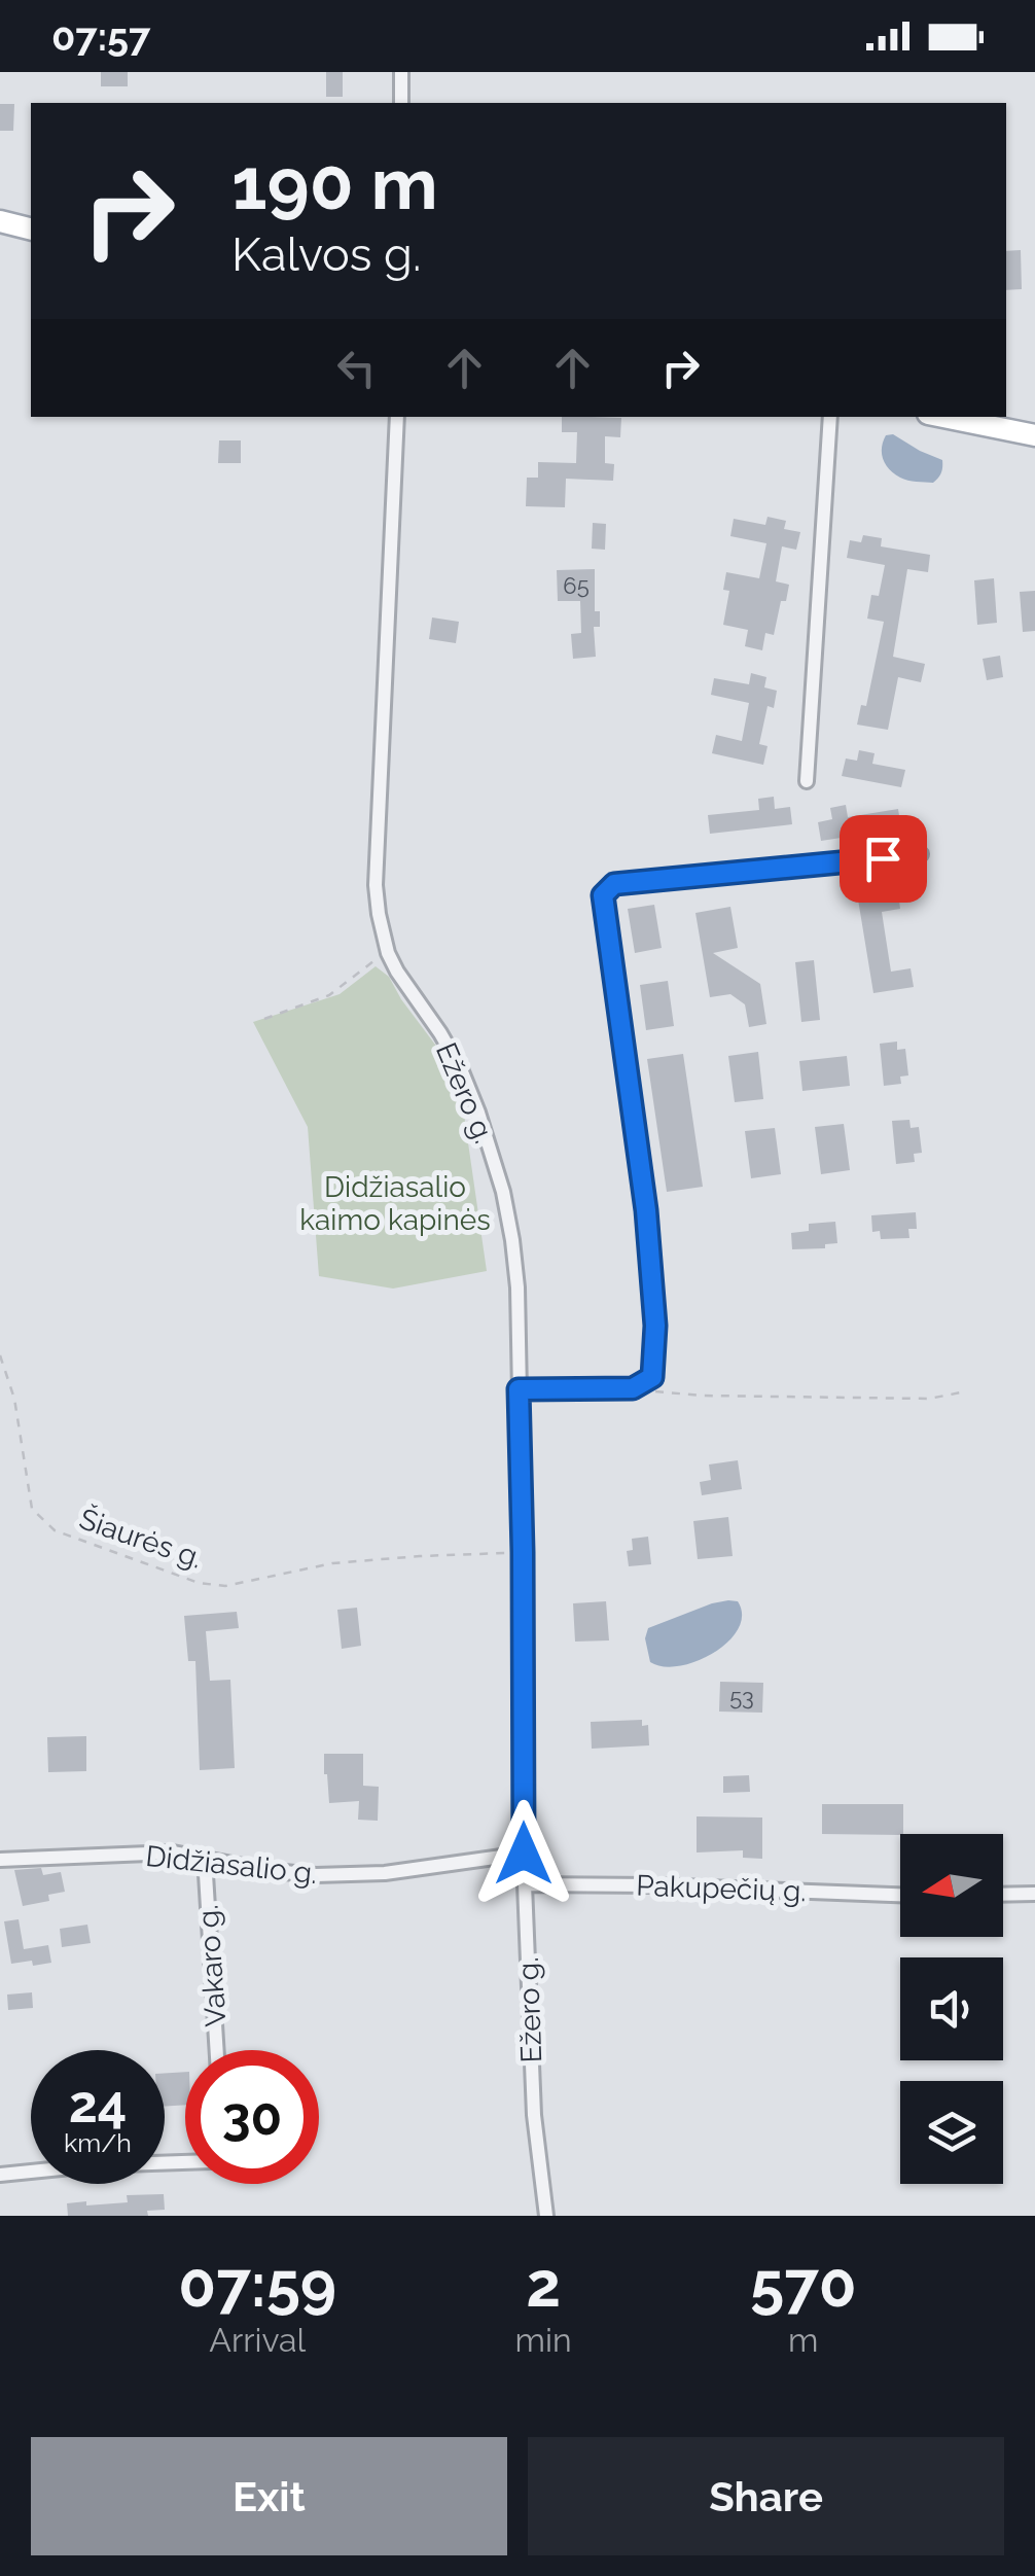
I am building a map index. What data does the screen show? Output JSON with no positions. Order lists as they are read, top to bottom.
{
  "streets": {
    "street": [
      "Ežero g.",
      "Didžiasalio g.",
      "Pakupečių g.",
      "Vakaro g."
    ],
    "path": ["Šiaurės g."]
  },
  "crossings": [
    ["Ežero g.", "Šiaurės g."],
    ["Ežero g.", "Didžiasalio g."],
    ["Ežero g.", "Pakupečių g."],
    ["Didžiasalio g.", "Vakaro g."]
  ],
  "parks": ["Didžiasalio kaimo kapinės"],
  "house_numbers": ["65", "53"],
  "north": "left",
  "page": {
    "status": "07:57",
    "turn": ["190 m", "Kalvos g."],
    "speed": "24 km/h",
    "limit": "30",
    "eta": [
      "07:59",
      "Arrival",
      "2",
      "min",
      "570",
      "m"
    ],
    "buttons": ["Exit", "Share"]
  }
}
